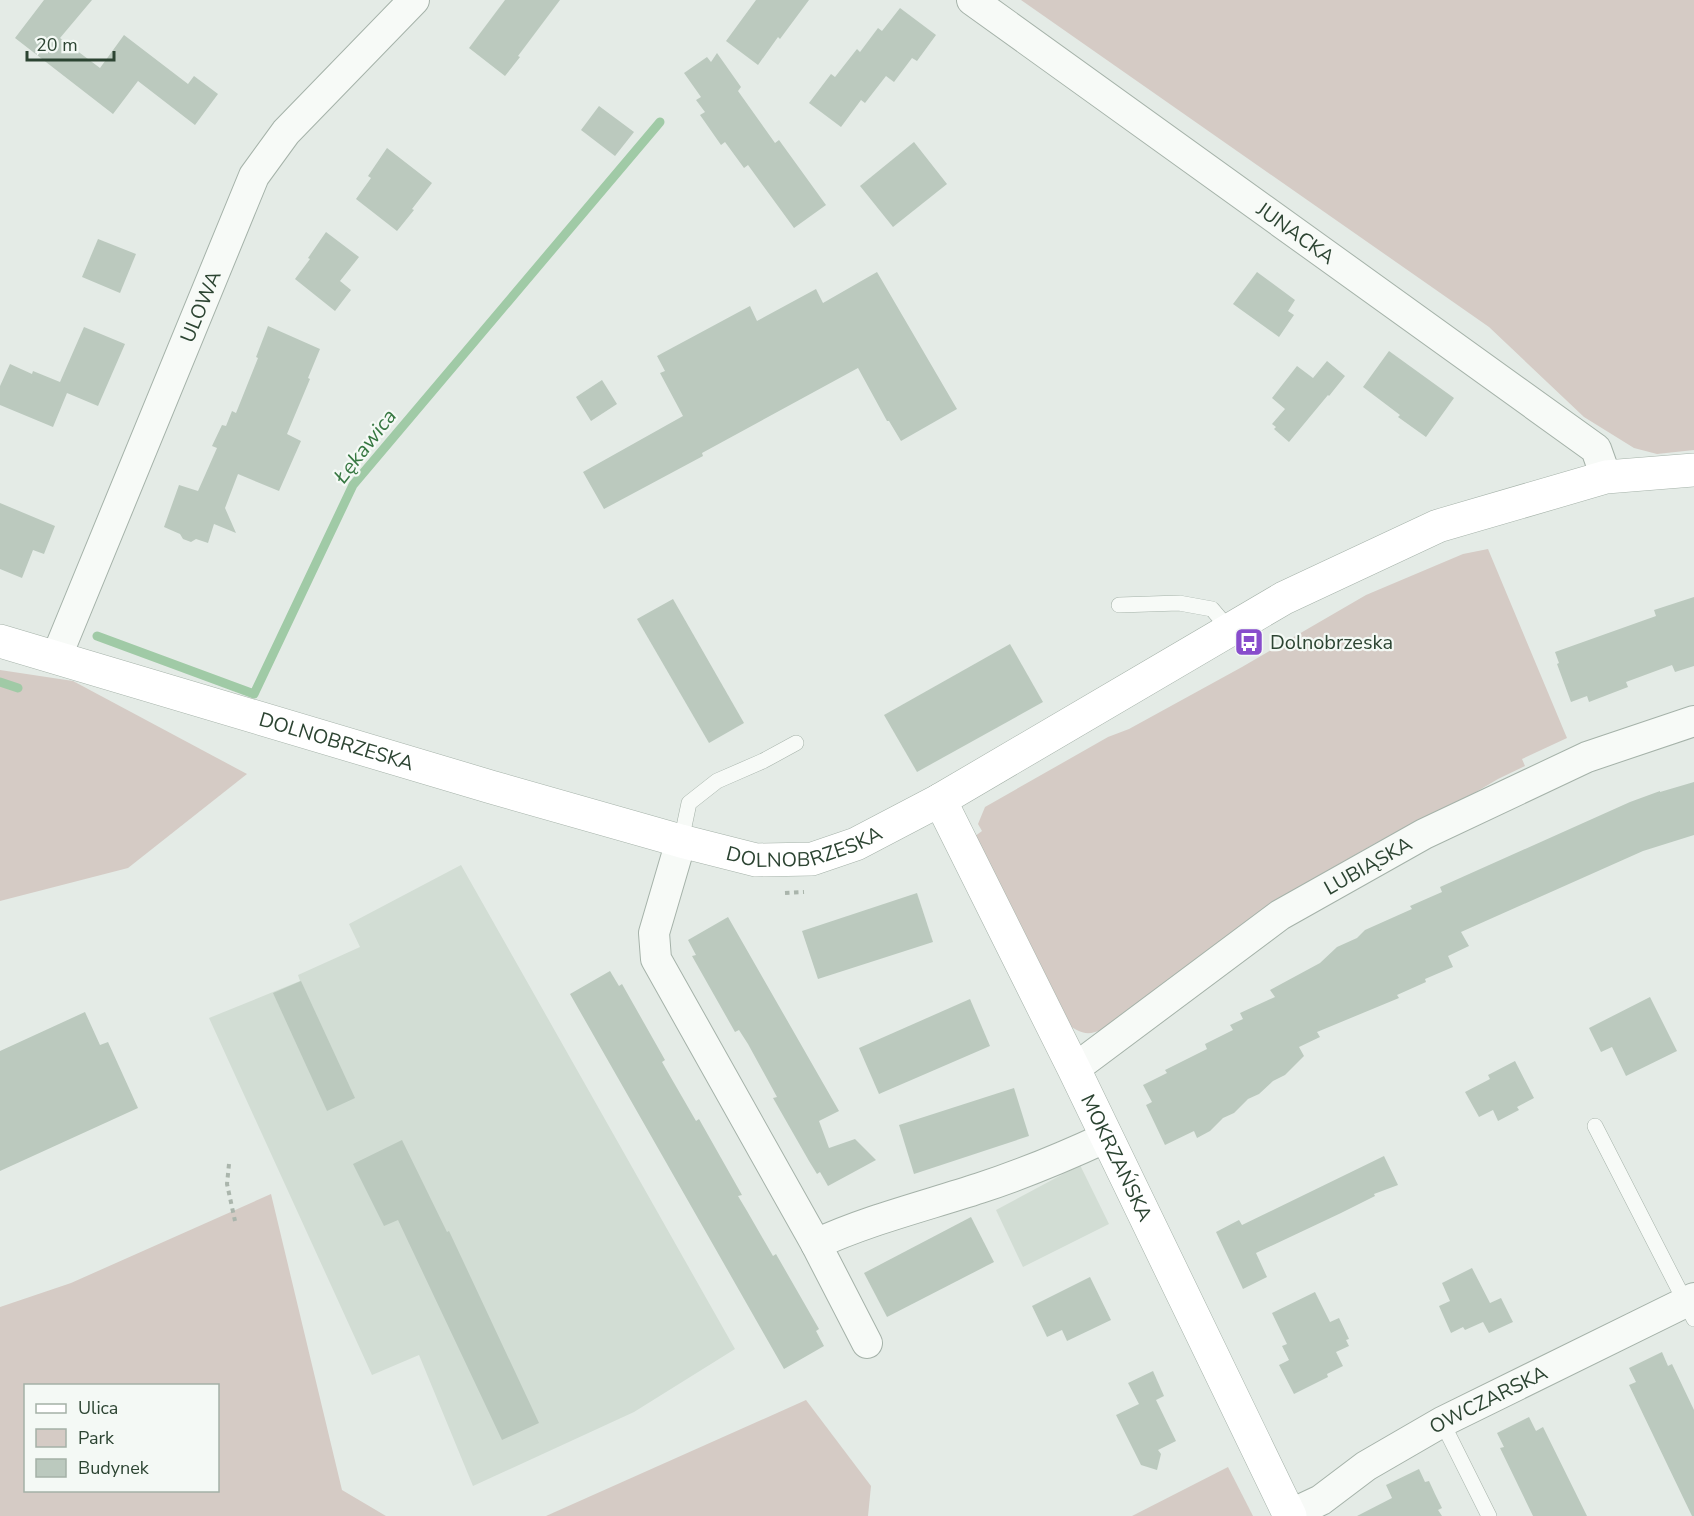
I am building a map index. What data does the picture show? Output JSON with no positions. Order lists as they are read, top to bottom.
{
  "streets": {
    "street": [
      "JUNACKA",
      "ULOWA",
      "DOLNOBRZESKA",
      "LUBIĄSKA",
      "MOKRZAŃSKA",
      "OWCZARSKA"
    ]
  },
  "crossings": [
    ["JUNACKA", "DOLNOBRZESKA"],
    ["ULOWA", "DOLNOBRZESKA"],
    ["DOLNOBRZESKA", "MOKRZAŃSKA"],
    ["LUBIĄSKA", "MOKRZAŃSKA"],
    ["MOKRZAŃSKA", "OWCZARSKA"]
  ],
  "water": ["Łękawica"],
  "places": {
    "bus stop": ["Dolnobrzeska"]
  },
  "legend": ["Ulica", "Park", "Budynek"],
  "scale_bar": "20 m"
}
